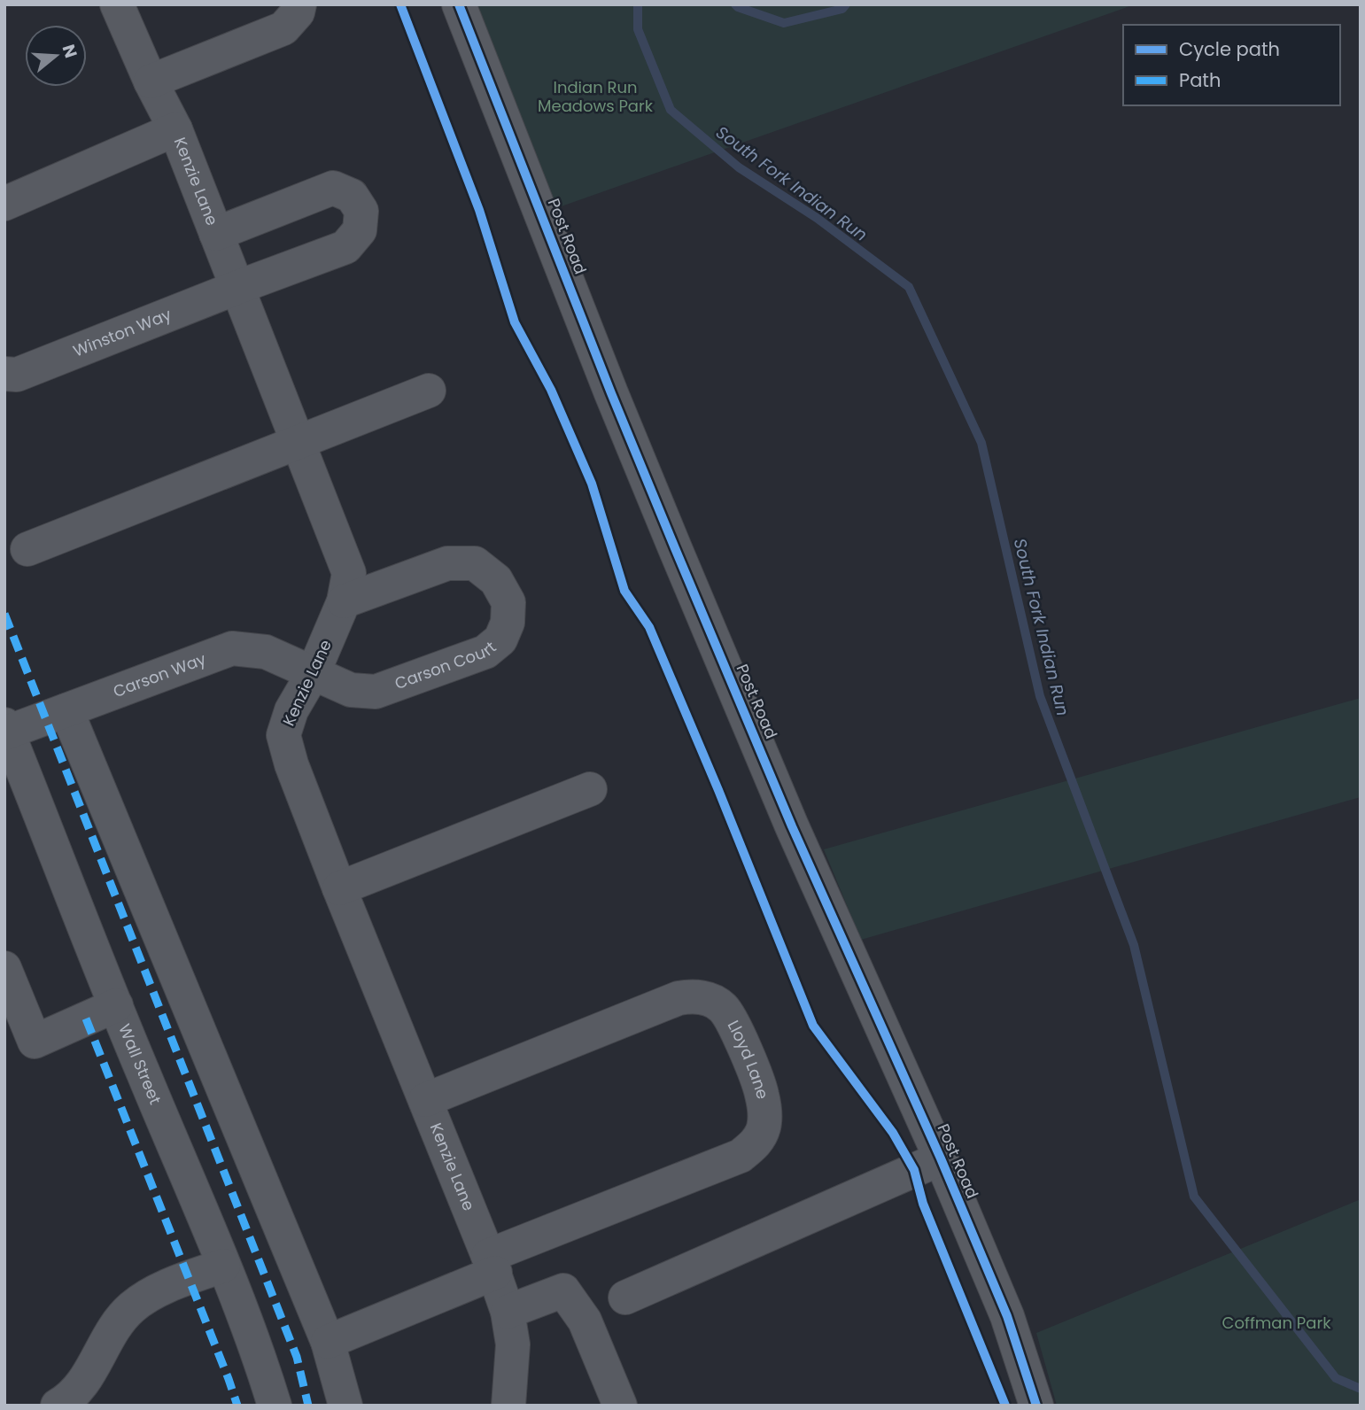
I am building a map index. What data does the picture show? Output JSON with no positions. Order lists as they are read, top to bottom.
{
  "streets": {
    "street": [
      "Kenzie Lane",
      "Post Road",
      "Winston Way",
      "Carson Court",
      "Carson Way",
      "Lloyd Lane",
      "Wall Street"
    ]
  },
  "crossings": [
    ["Kenzie Lane", "Winston Way"],
    ["Kenzie Lane", "Carson Court"],
    ["Kenzie Lane", "Carson Way"],
    ["Kenzie Lane", "Lloyd Lane"],
    ["Carson Court", "Carson Way"],
    ["Carson Way", "Wall Street"]
  ],
  "water": ["South Fork Indian Run"],
  "parks": ["Indian Run Meadows Park", "Coffman Park"],
  "legend": ["Cycle path", "Path"],
  "north": "right"
}
